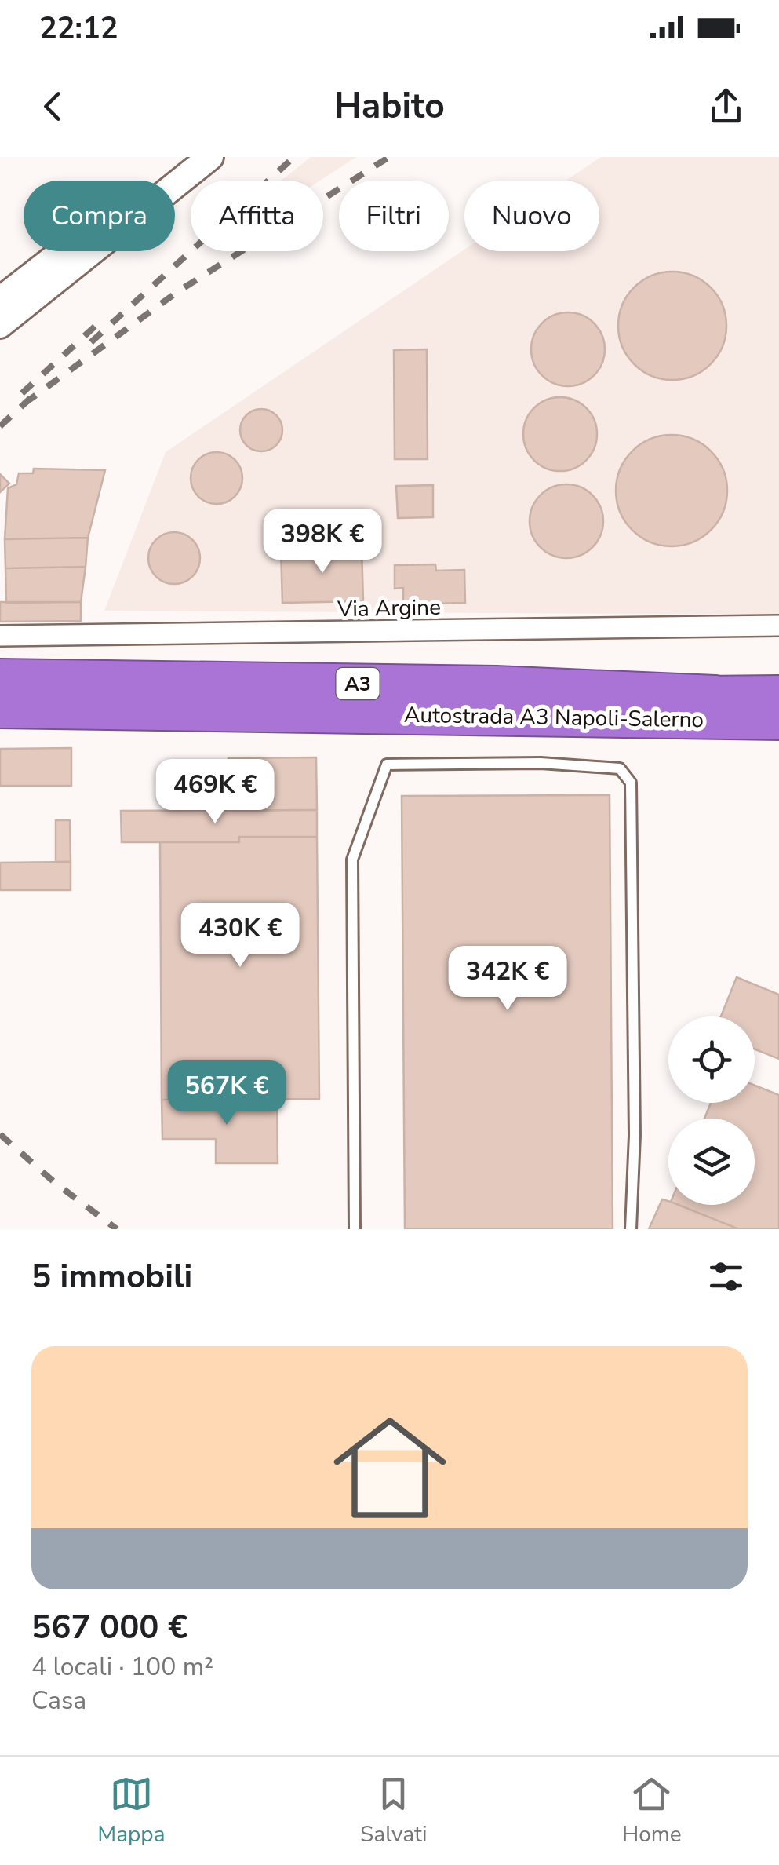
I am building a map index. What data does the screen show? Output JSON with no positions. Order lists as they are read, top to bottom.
{
  "streets": {
    "highway": ["A3", "Autostrada A3 Napoli-Salerno"],
    "street": ["Via Argine"]
  },
  "crossings": [
    ["A3", "Autostrada A3 Napoli-Salerno"]
  ],
  "page": {
    "status": "22:12",
    "header": "Habito",
    "chip": [
      "Compra",
      "Affitta",
      "Filtri",
      "Nuovo"
    ],
    "price": [
      "398K €",
      "469K €",
      "430K €",
      "342K €",
      "567K €"
    ],
    "heading": "5 immobili",
    "list": [
      {
        "name": "567 000 €",
        "note": "4 locali · 100 m² · Casa"
      }
    ],
    "tabs": ["Mappa", "Salvati", "Home"]
  }
}
